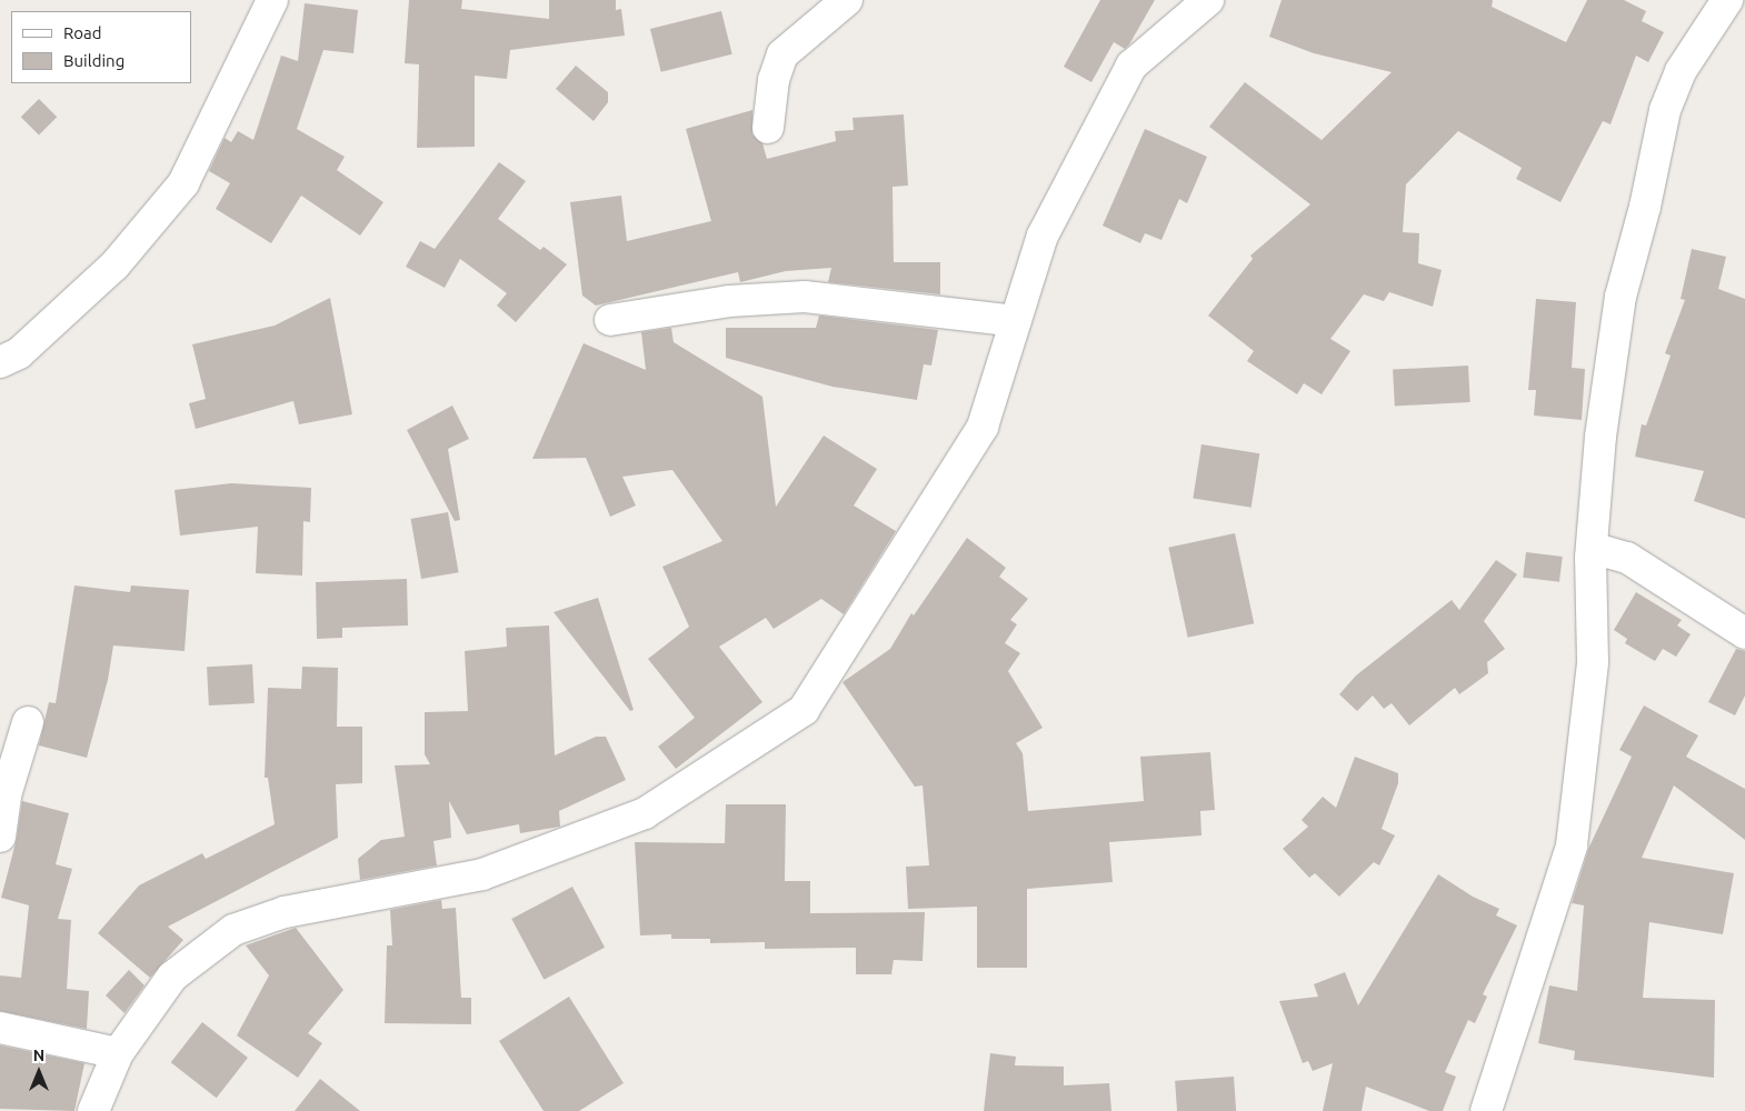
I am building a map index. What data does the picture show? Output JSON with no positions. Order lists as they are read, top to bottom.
{
  "legend": ["Road", "Building"],
  "north": "top"
}
